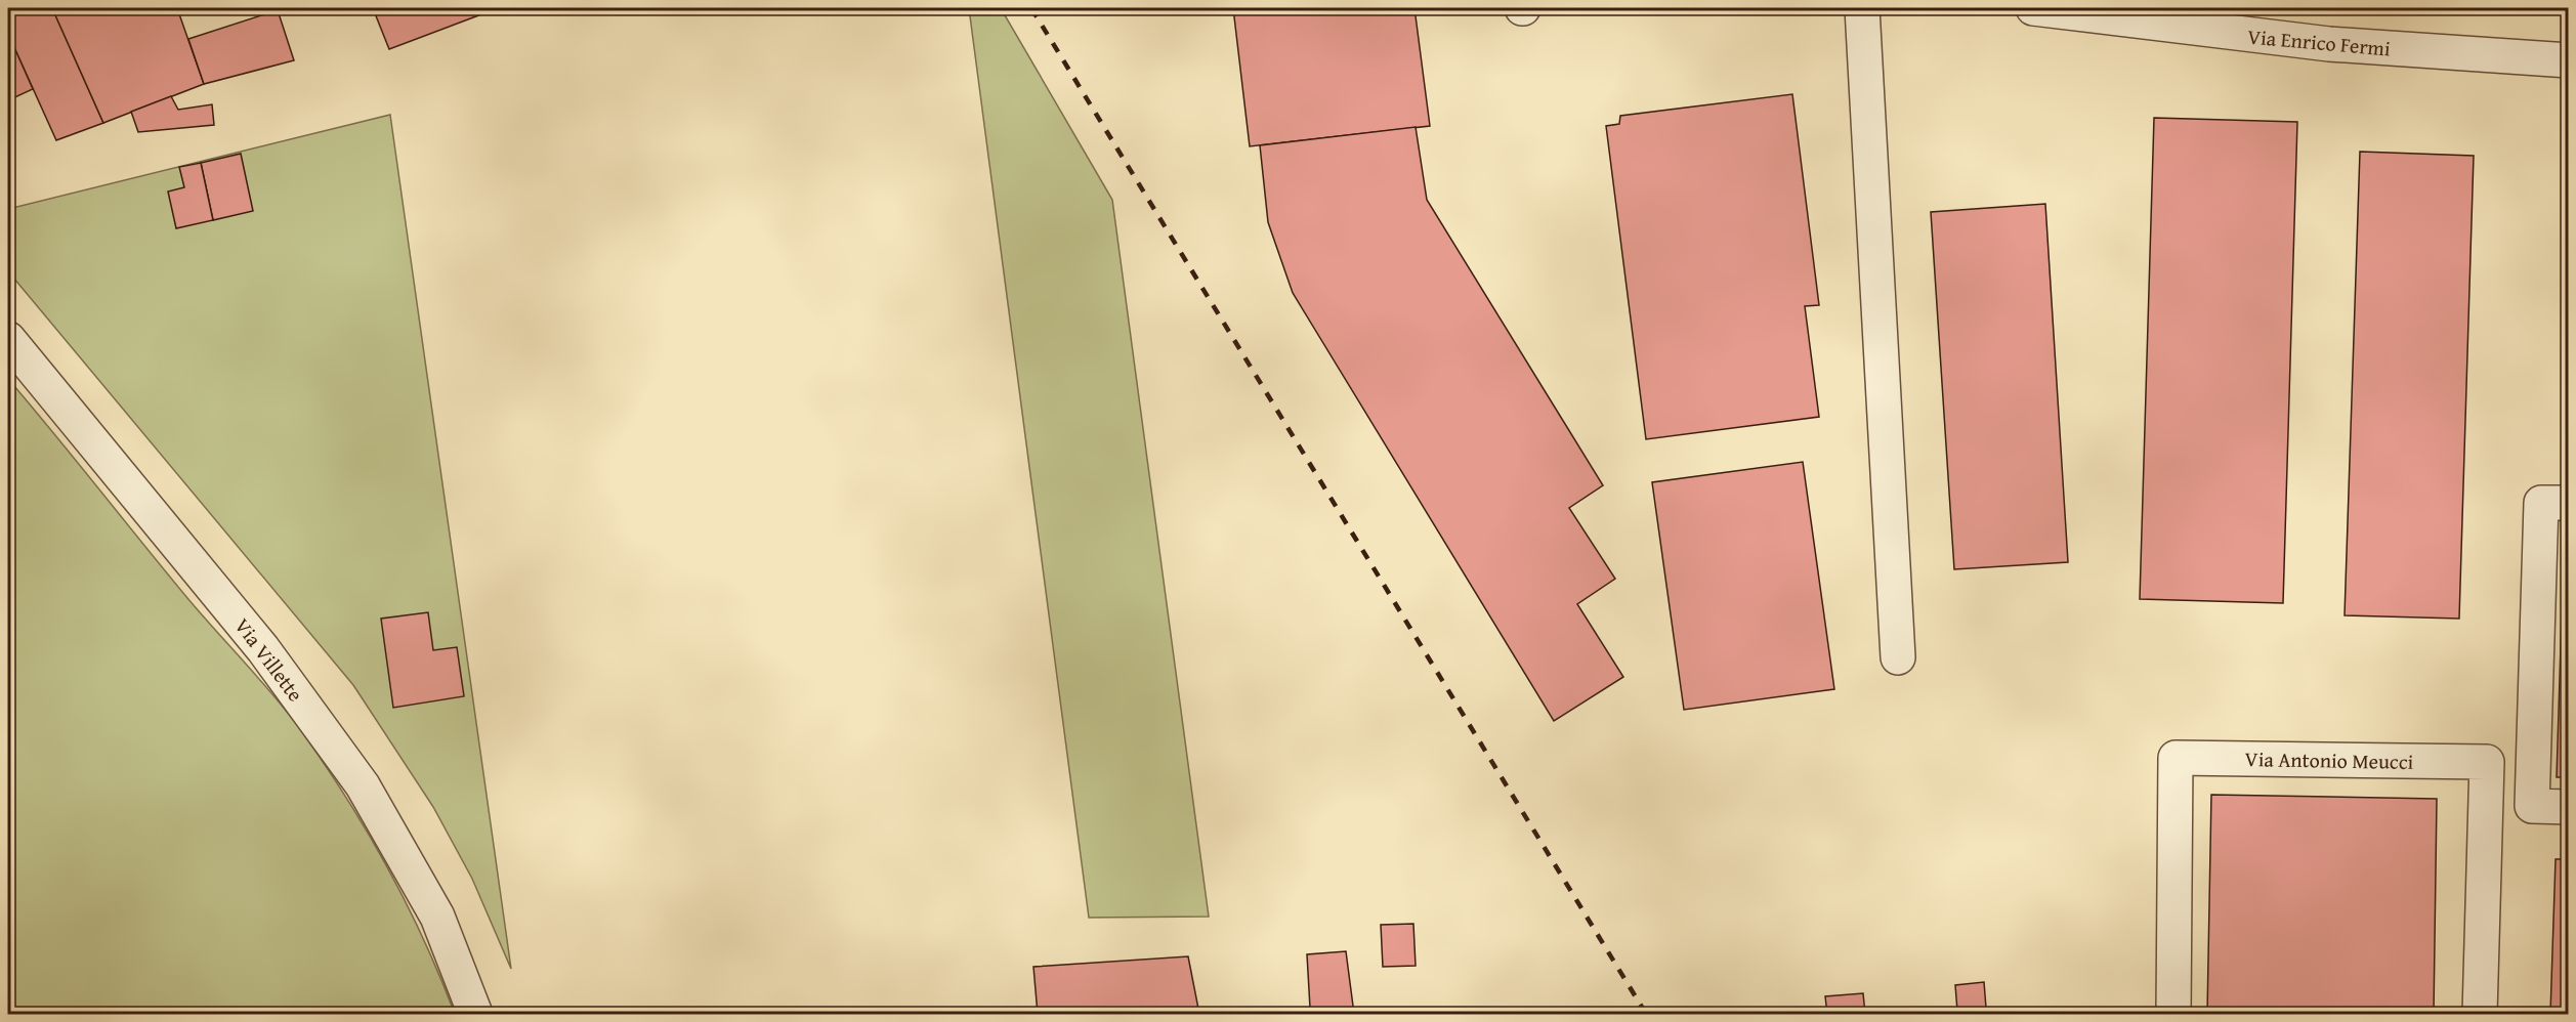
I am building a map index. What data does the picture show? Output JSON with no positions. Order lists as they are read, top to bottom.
{
  "streets": {
    "street": ["Via Enrico Fermi", "Via Villette", "Via Antonio Meucci"]
  }
}
